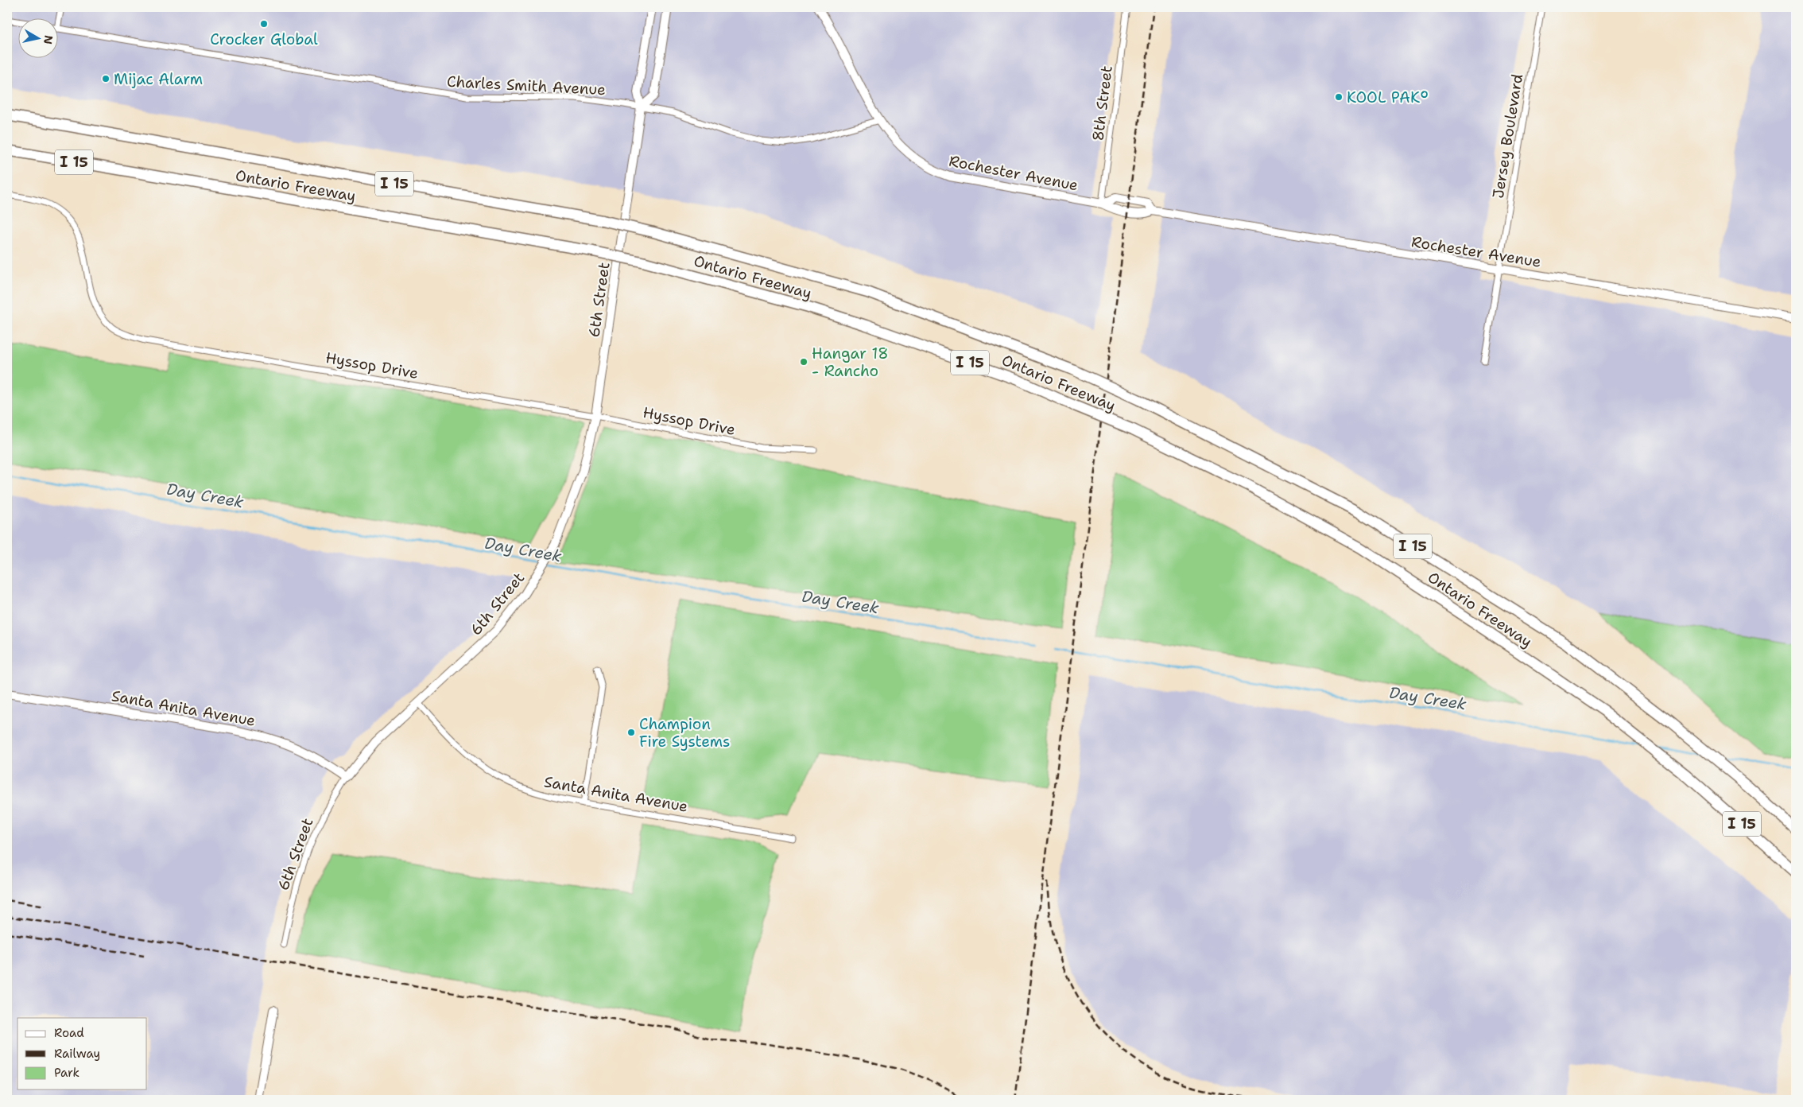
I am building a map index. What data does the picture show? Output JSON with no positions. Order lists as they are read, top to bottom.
{
  "streets": {
    "highway": ["I 15", "Ontario Freeway"],
    "street": [
      "Charles Smith Avenue",
      "8th Street",
      "Jersey Boulevard",
      "Rochester Avenue",
      "6th Street",
      "Hyssop Drive",
      "Santa Anita Avenue"
    ]
  },
  "crossings": [
    ["Charles Smith Avenue", "Rochester Avenue"],
    ["Charles Smith Avenue", "6th Street"],
    ["8th Street", "Rochester Avenue"],
    ["Jersey Boulevard", "Rochester Avenue"],
    ["6th Street", "Hyssop Drive"],
    ["6th Street", "Santa Anita Avenue"]
  ],
  "water": ["Day Creek"],
  "places": [
    "Crocker Global",
    "Mijac Alarm",
    "KOOL PAK°",
    "Hangar 18 - Rancho",
    "Champion Fire Systems"
  ],
  "legend": ["Road", "Railway", "Park"],
  "north": "right"
}
